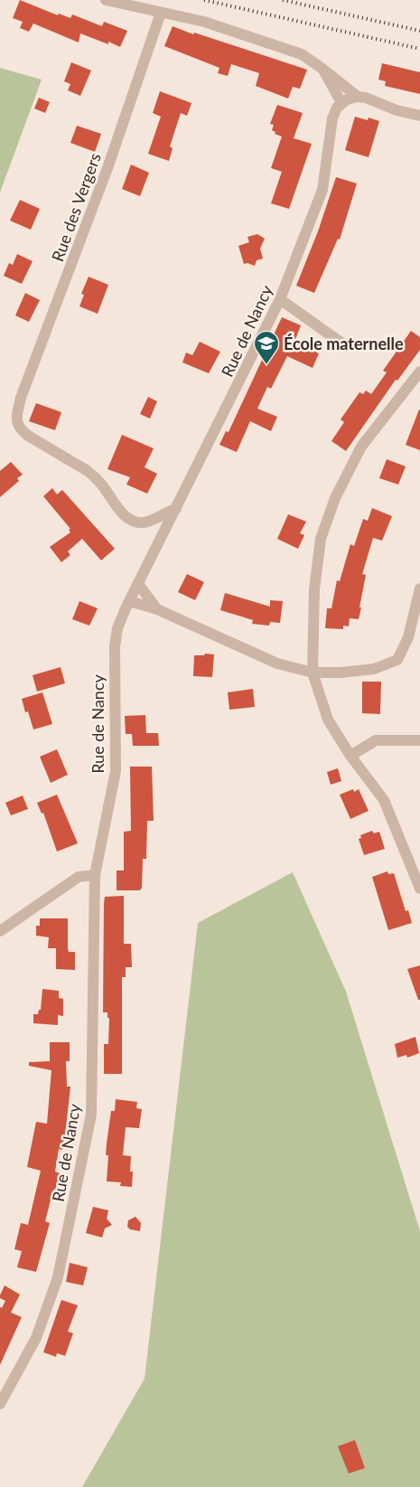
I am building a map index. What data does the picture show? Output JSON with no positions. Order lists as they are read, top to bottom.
{
  "streets": {
    "street": ["Rue des Vergers", "Rue de Nancy"]
  },
  "crossings": [
    ["Rue des Vergers", "Rue de Nancy"]
  ],
  "places": {
    "school or university": ["École maternelle"]
  }
}
